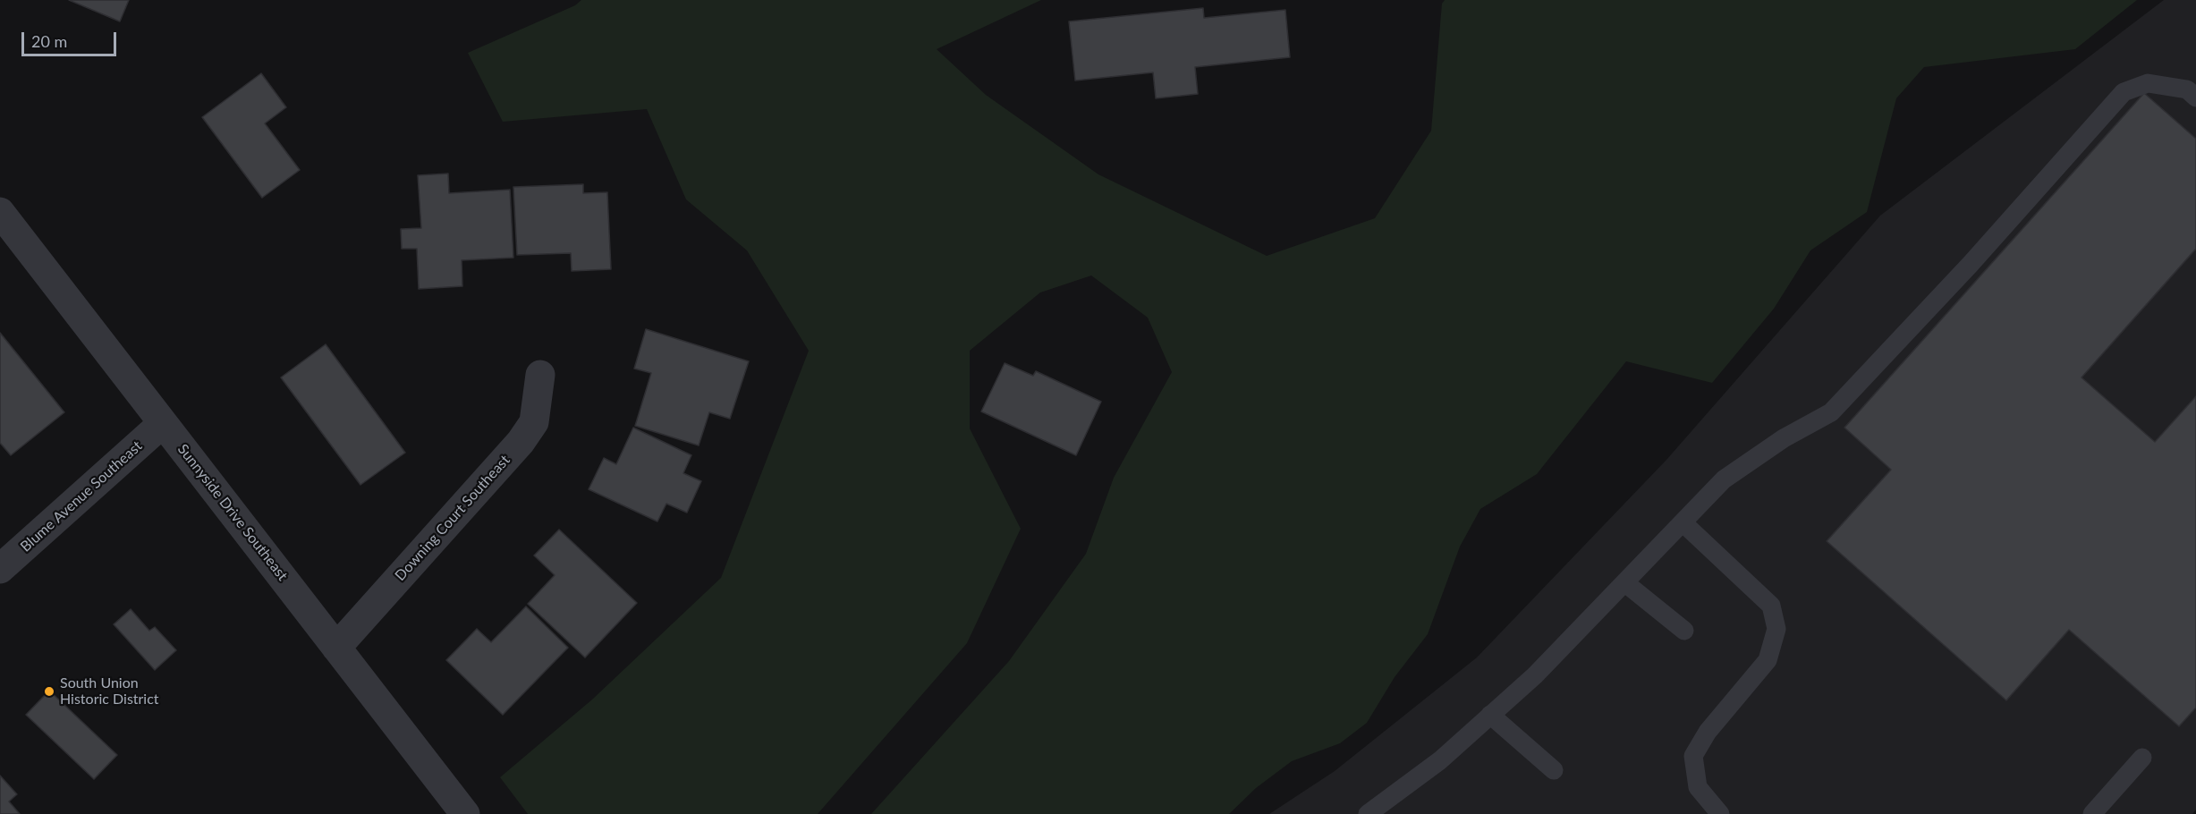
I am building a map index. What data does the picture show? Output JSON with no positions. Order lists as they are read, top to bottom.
{
  "streets": {
    "street": ["Blume Avenue Southeast", "Sunnyside Drive Southeast", "Downing Court Southeast"]
  },
  "crossings": [
    ["Blume Avenue Southeast", "Sunnyside Drive Southeast"],
    ["Sunnyside Drive Southeast", "Downing Court Southeast"]
  ],
  "places": ["South Union Historic District"],
  "scale_bar": "20 m"
}
